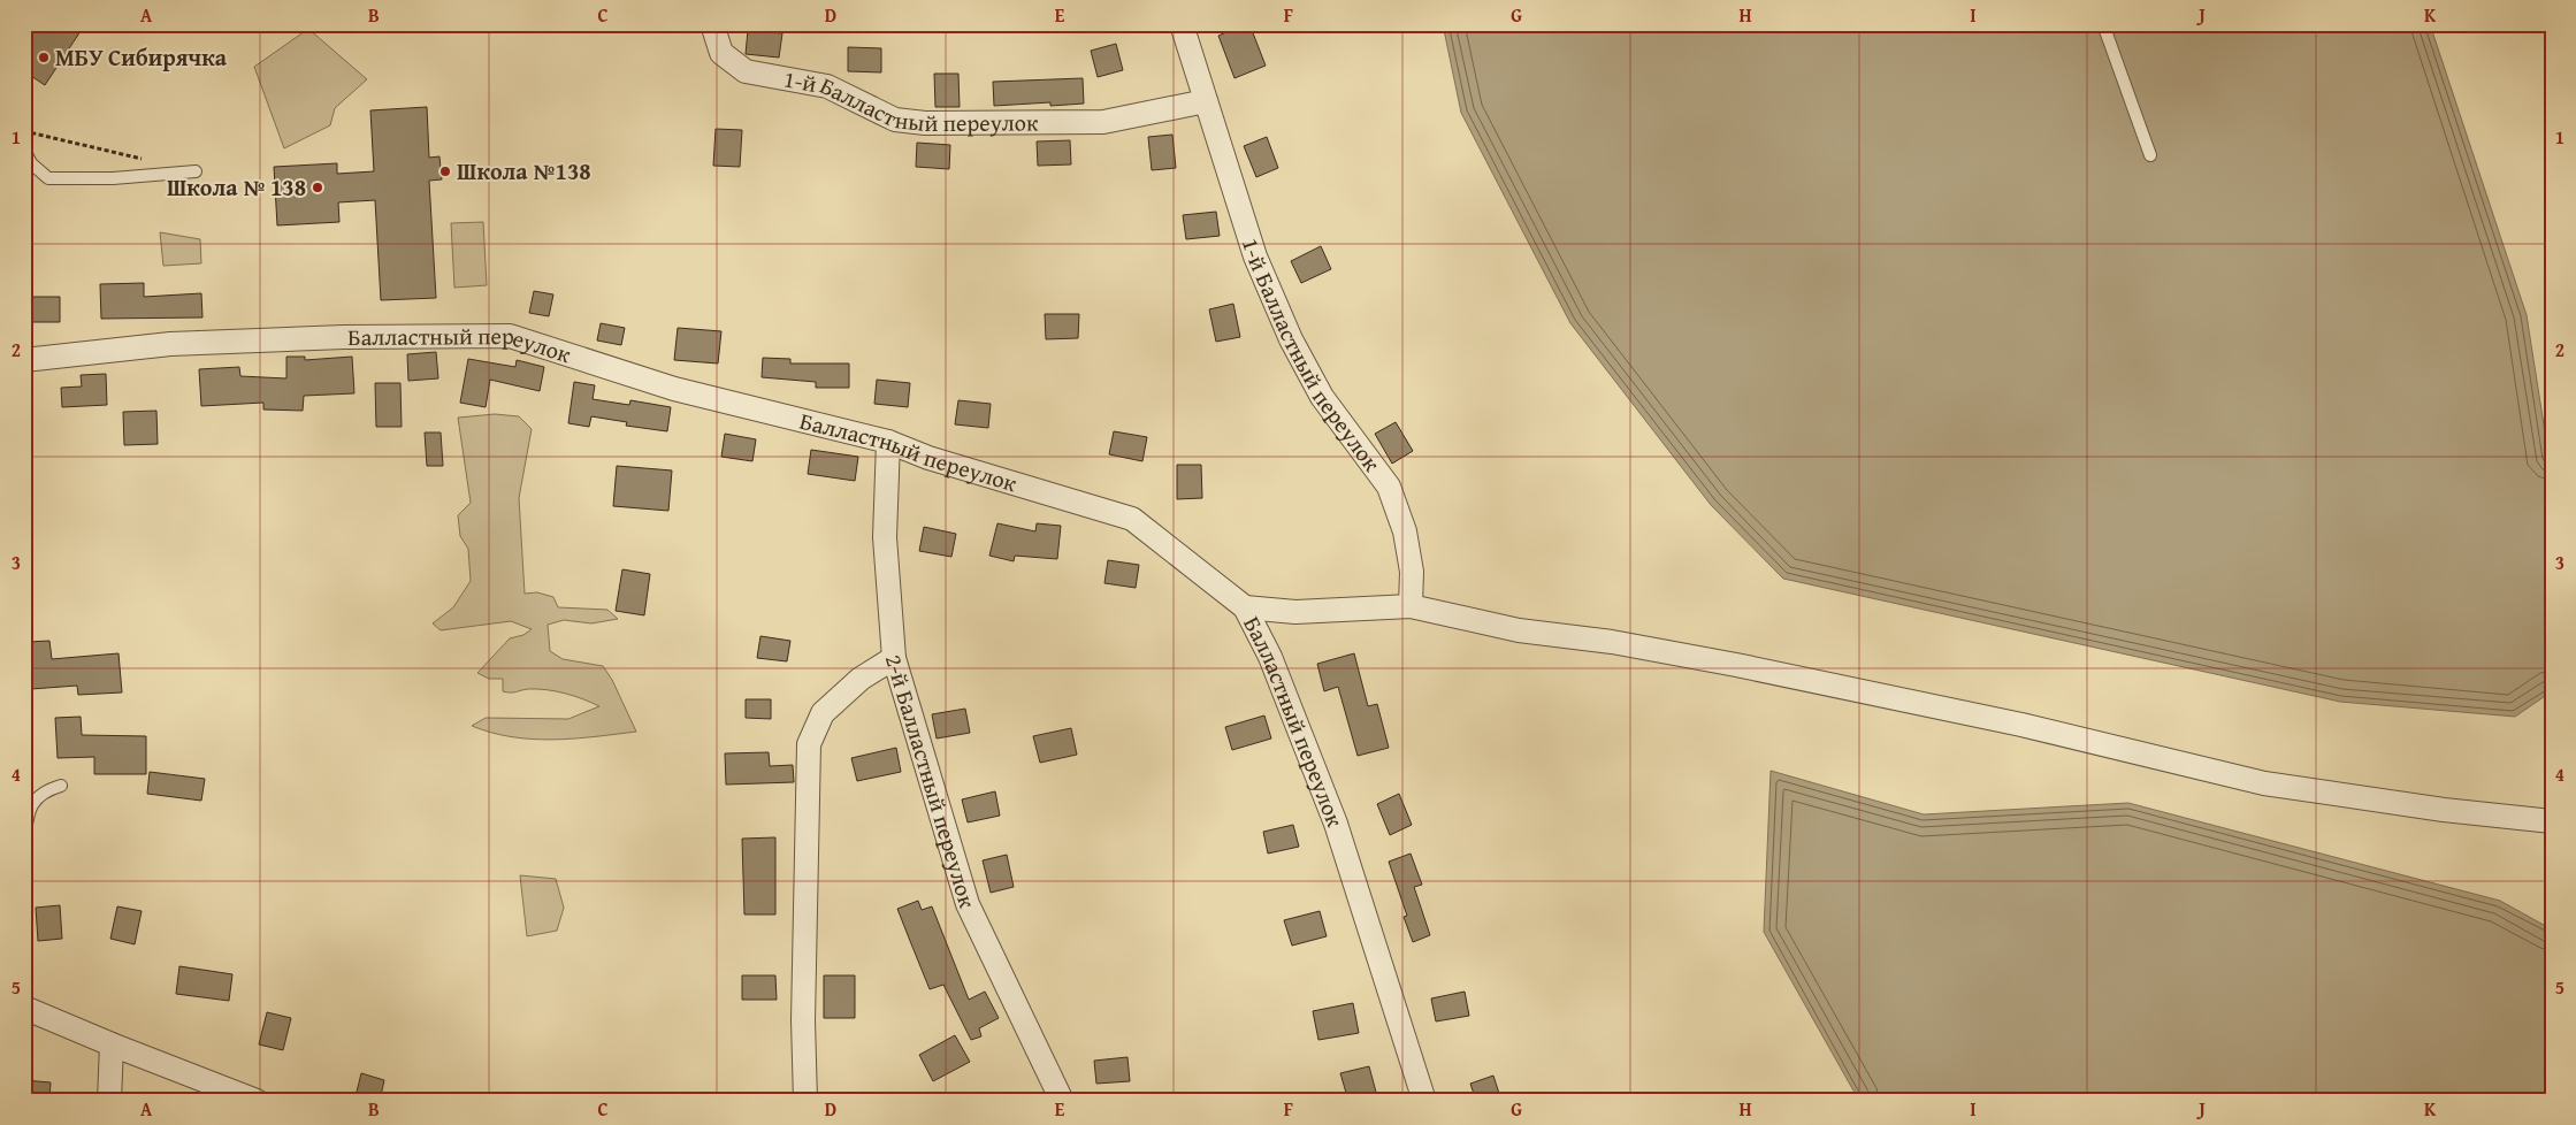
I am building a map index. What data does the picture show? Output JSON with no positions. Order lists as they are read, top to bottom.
{
  "streets": {
    "street": ["1-й Балластный переулок", "Балластный переулок", "2-й Балластный переулок"]
  },
  "crossings": [
    ["Балластный переулок", "2-й Балластный переулок"]
  ],
  "places": ["МБУ Сибирячка", "Школа №138", "Школа № 138"],
  "grid": {
    "columns": [
      "A",
      "B",
      "C",
      "D",
      "E",
      "F",
      "G",
      "H",
      "I",
      "J",
      "K"
    ],
    "rows": [
      "1",
      "2",
      "3",
      "4",
      "5"
    ]
  }
}
